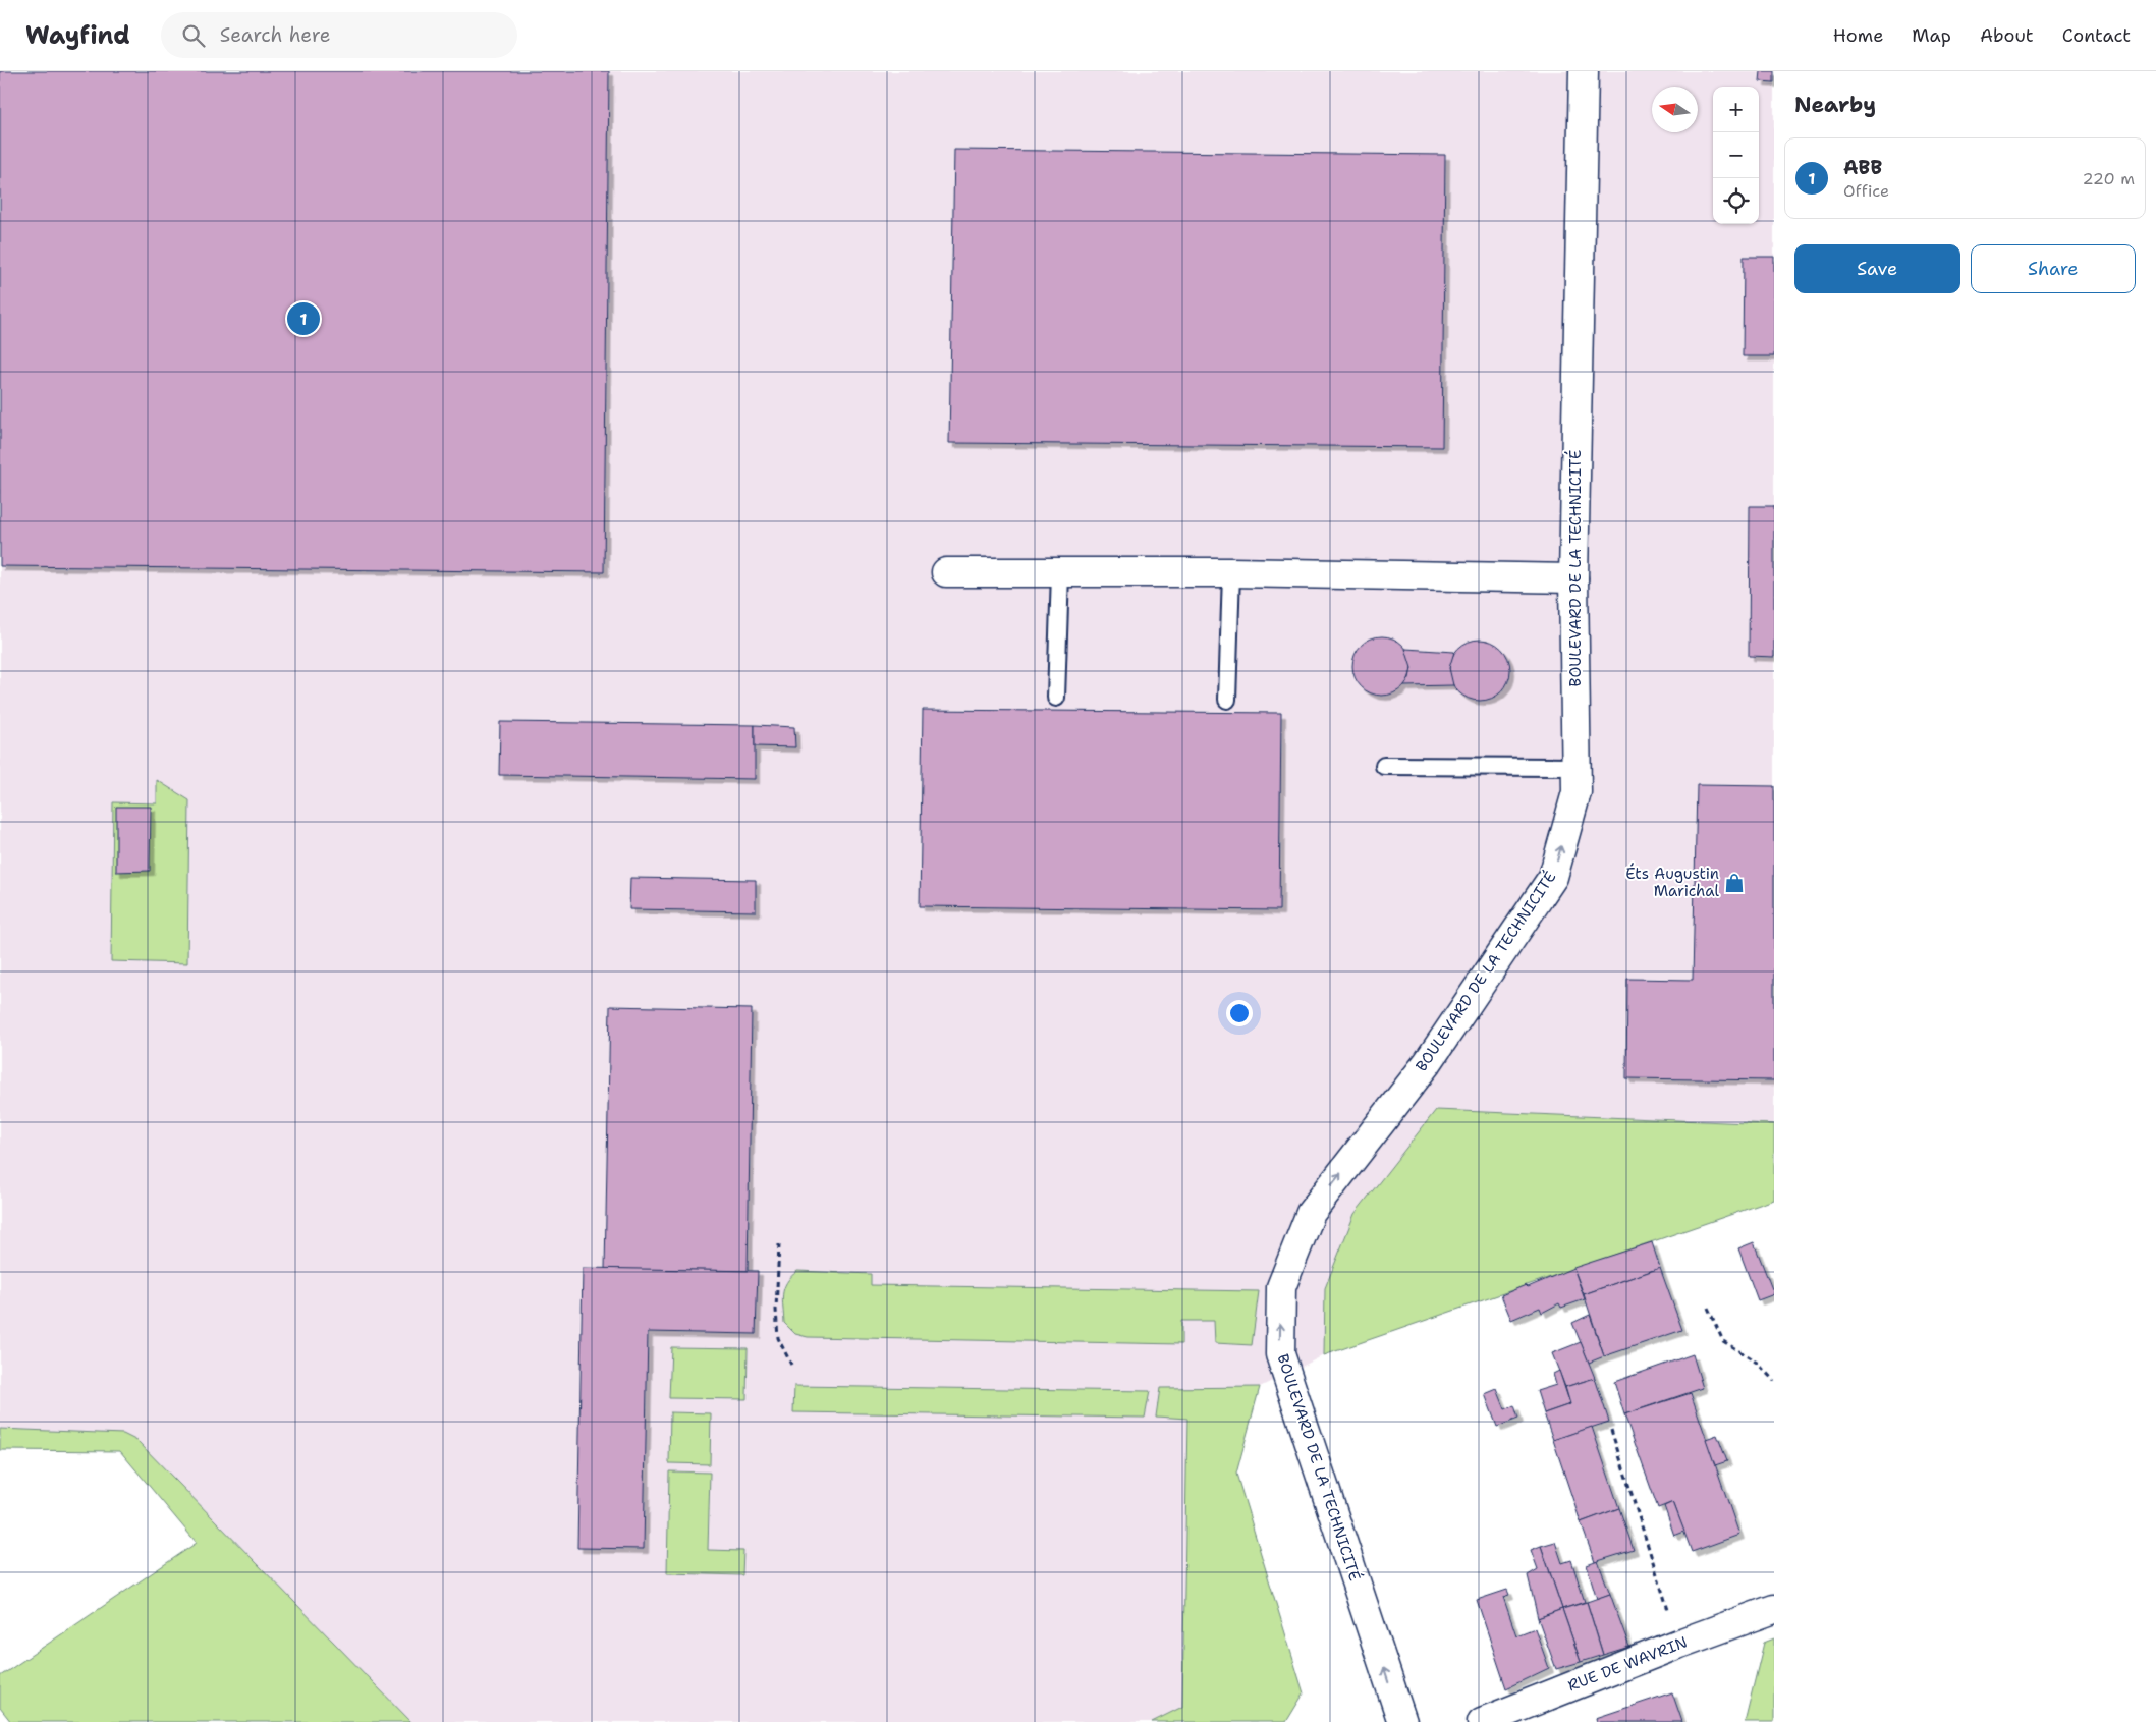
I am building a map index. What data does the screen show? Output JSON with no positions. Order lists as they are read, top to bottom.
{
  "streets": {
    "street": ["BOULEVARD DE LA TECHNICITÉ", "RUE DE WAVRIN"]
  },
  "one_way": ["BOULEVARD DE LA TECHNICITÉ"],
  "places": {
    "shop": ["Éts Augustin Marichal"]
  },
  "north": "left",
  "page": {
    "header": "Wayfind",
    "search": "Search here",
    "nav": [
      "Home",
      "Map",
      "About",
      "Contact"
    ],
    "heading": "Nearby",
    "map_buttons": ["+", "−"],
    "list": [
      {
        "mark": "1",
        "name": "ABB",
        "note": "Office",
        "value": "220 m"
      }
    ],
    "buttons": ["Save", "Share"],
    "pins": "1"
  }
}
